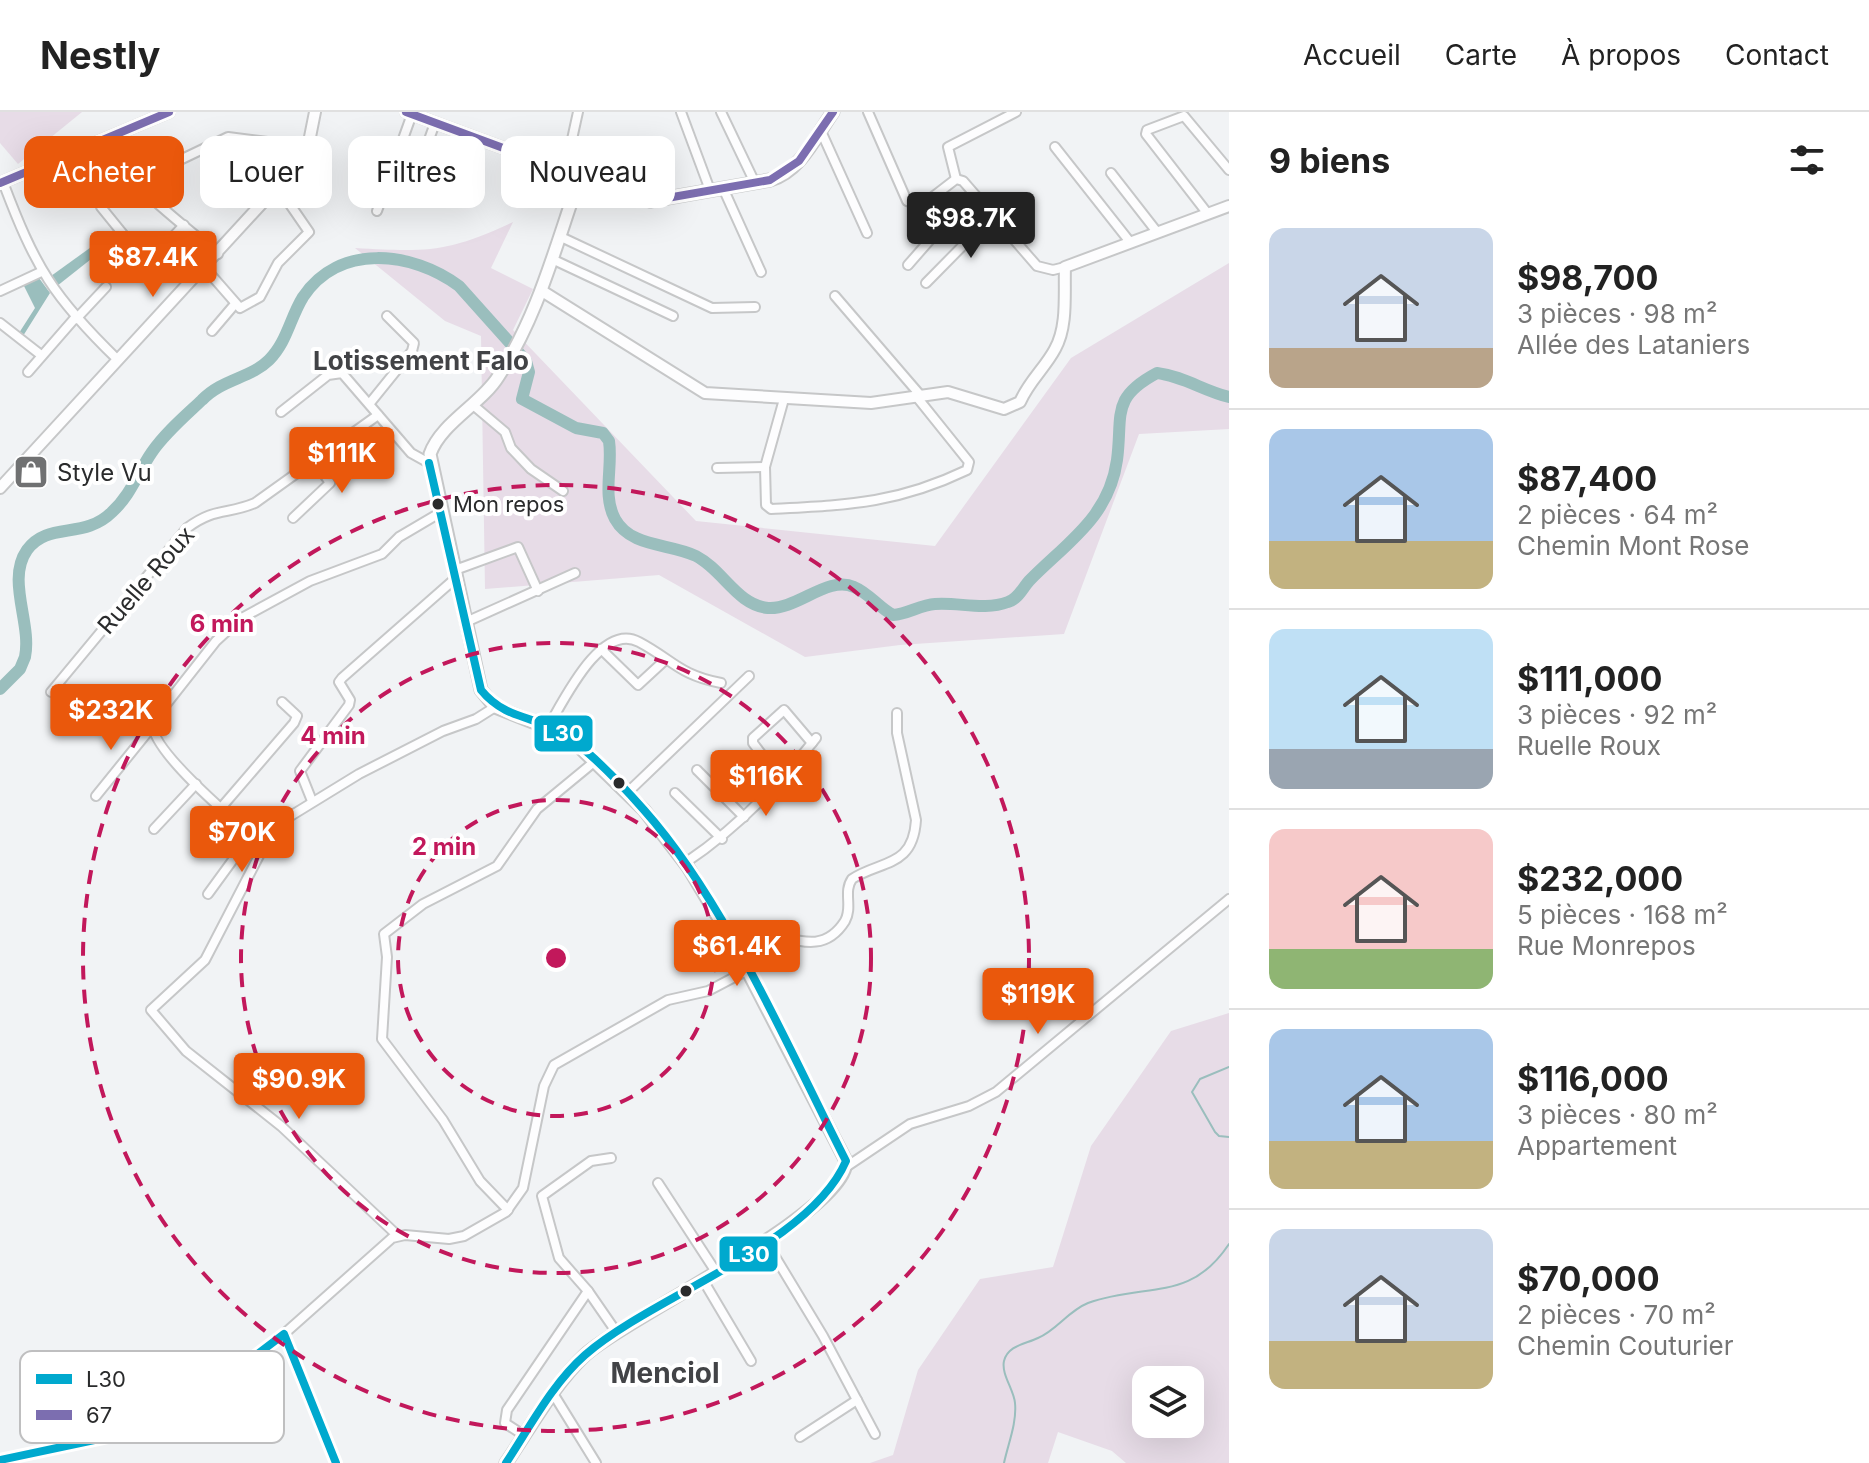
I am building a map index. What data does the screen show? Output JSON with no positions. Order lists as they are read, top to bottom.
{
  "streets": {
    "street": ["Ruelle Roux"]
  },
  "districts": ["Lotissement Falo", "Menciol"],
  "places": {
    "shop": ["Style Vu"],
    "other": ["Mon repos"]
  },
  "lines": ["transit line 67", "transit line L30"],
  "legend": ["L30", "67"],
  "page": {
    "header": "Nestly",
    "nav": [
      "Accueil",
      "Carte",
      "À propos",
      "Contact"
    ],
    "heading": "9 biens",
    "chip": [
      "Acheter",
      "Louer",
      "Filtres",
      "Nouveau"
    ],
    "price": [
      "$98.7K",
      "$87.4K",
      "$111K",
      "$232K",
      "$116K",
      "$70K",
      "$61.4K",
      "$119K",
      "$90.9K"
    ],
    "list": [
      {
        "name": "$98,700",
        "note": "3 pièces · 98 m² · Allée des Lataniers"
      },
      {
        "name": "$87,400",
        "note": "2 pièces · 64 m² · Chemin Mont Rose"
      },
      {
        "name": "$111,000",
        "note": "3 pièces · 92 m² · Ruelle Roux"
      },
      {
        "name": "$232,000",
        "note": "5 pièces · 168 m² · Rue Monrepos"
      },
      {
        "name": "$116,000",
        "note": "3 pièces · 80 m² · Appartement"
      },
      {
        "name": "$70,000",
        "note": "2 pièces · 70 m² · Chemin Couturier"
      }
    ]
  },
  "rings": ["6 min", "4 min", "2 min"]
}
